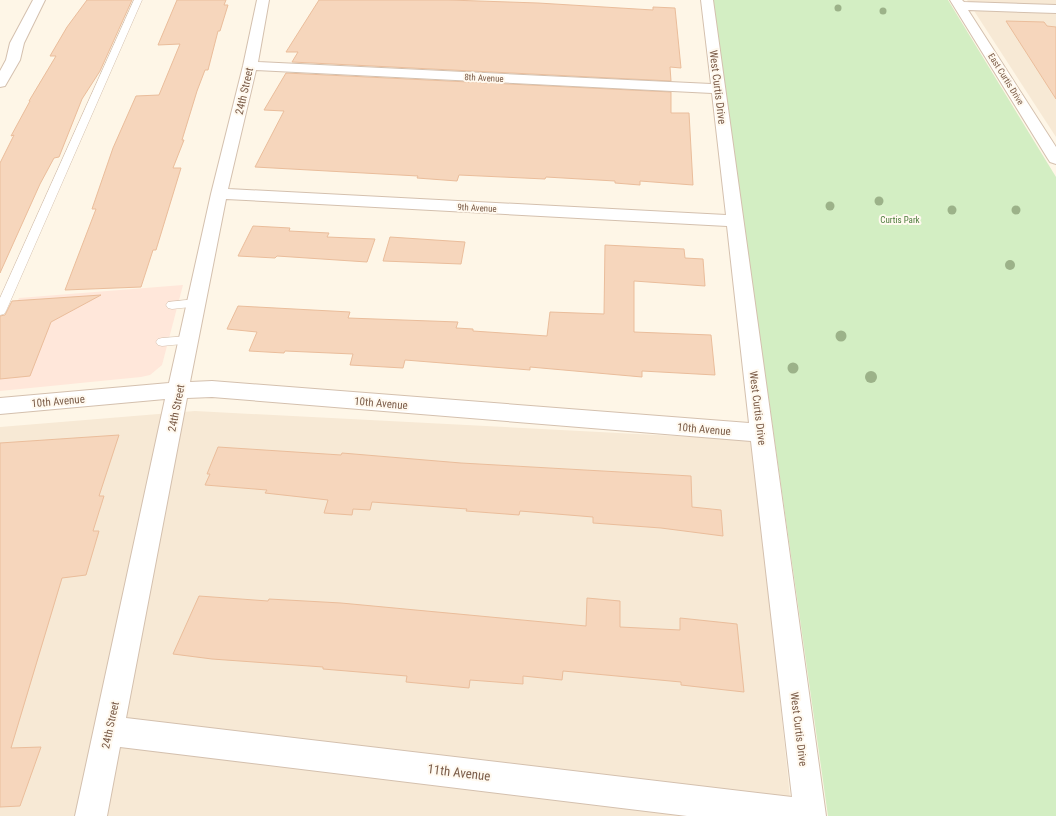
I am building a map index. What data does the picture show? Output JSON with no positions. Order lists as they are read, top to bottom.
{
  "streets": {
    "street": [
      "8th Avenue",
      "East Curtis Drive",
      "West Curtis Drive",
      "24th Street",
      "9th Avenue",
      "10th Avenue",
      "11th Avenue"
    ]
  },
  "crossings": [
    ["8th Avenue", "West Curtis Drive"],
    ["8th Avenue", "24th Street"],
    ["West Curtis Drive", "9th Avenue"],
    ["West Curtis Drive", "10th Avenue"],
    ["West Curtis Drive", "11th Avenue"],
    ["24th Street", "9th Avenue"],
    ["24th Street", "10th Avenue"],
    ["24th Street", "11th Avenue"]
  ],
  "parks": ["Curtis Park"]
}
